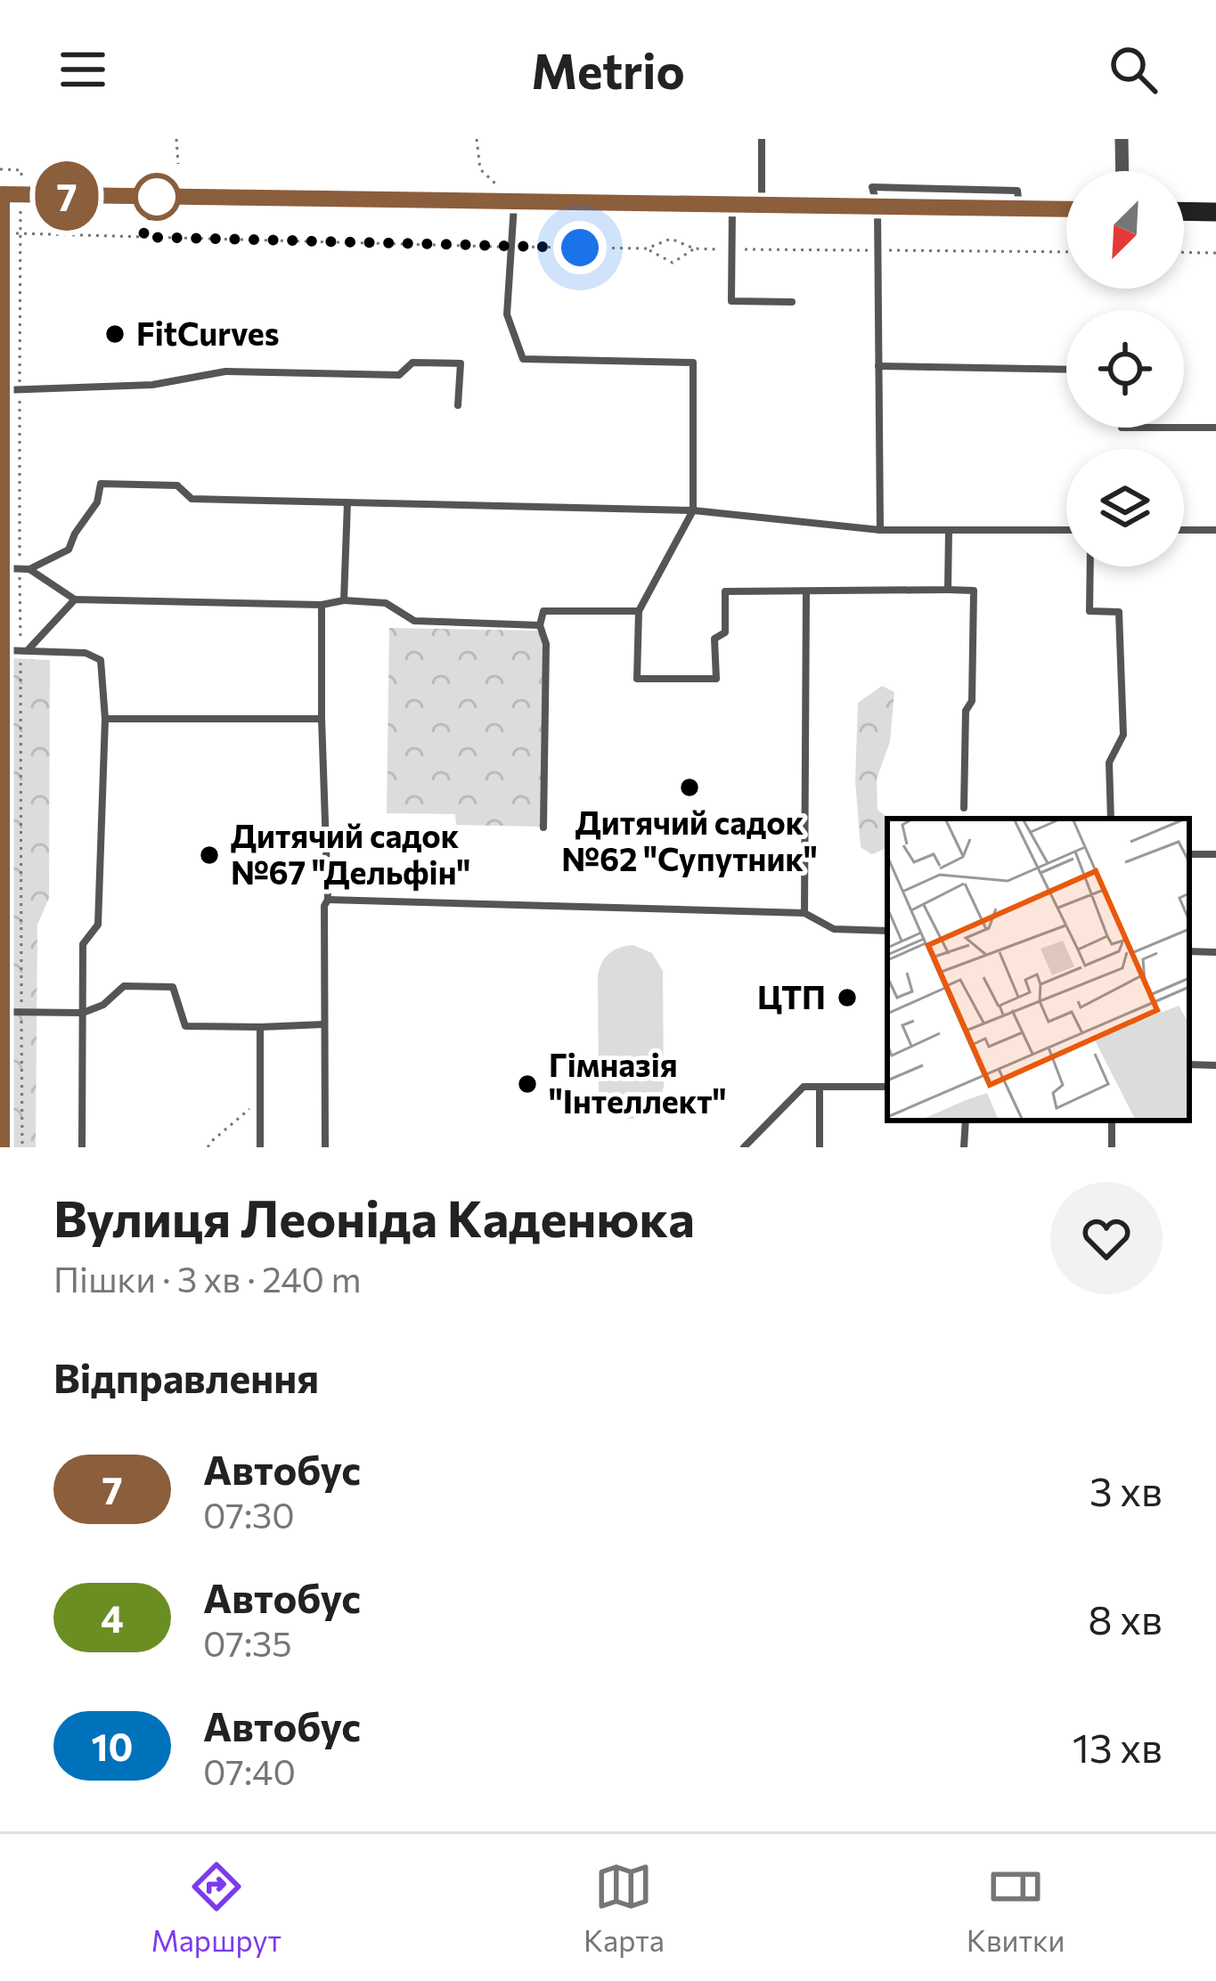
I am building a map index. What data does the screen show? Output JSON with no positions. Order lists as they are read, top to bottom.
{
  "places": [
    "FitCurves",
    "Дитячий садок №62 \"Супутник\"",
    "Дитячий садок №67 \"Дельфін\"",
    "ЦТП",
    "Гімназія \"Інтеллект\""
  ],
  "lines": ["bus line 7"],
  "north": "bottom left",
  "page": {
    "header": "Metrio",
    "on_map": "7",
    "heading": [
      ["Вулиця Леоніда Каденюка", "Пішки · 3 хв · 240 m"],
      "Відправлення"
    ],
    "list": [
      {
        "mark": "7",
        "name": "Автобус",
        "note": "07:30",
        "value": "3 хв"
      },
      {
        "mark": "4",
        "name": "Автобус",
        "note": "07:35",
        "value": "8 хв"
      },
      {
        "mark": "10",
        "name": "Автобус",
        "note": "07:40",
        "value": "13 хв"
      }
    ],
    "tabs": ["Маршрут", "Карта", "Квитки"]
  }
}
